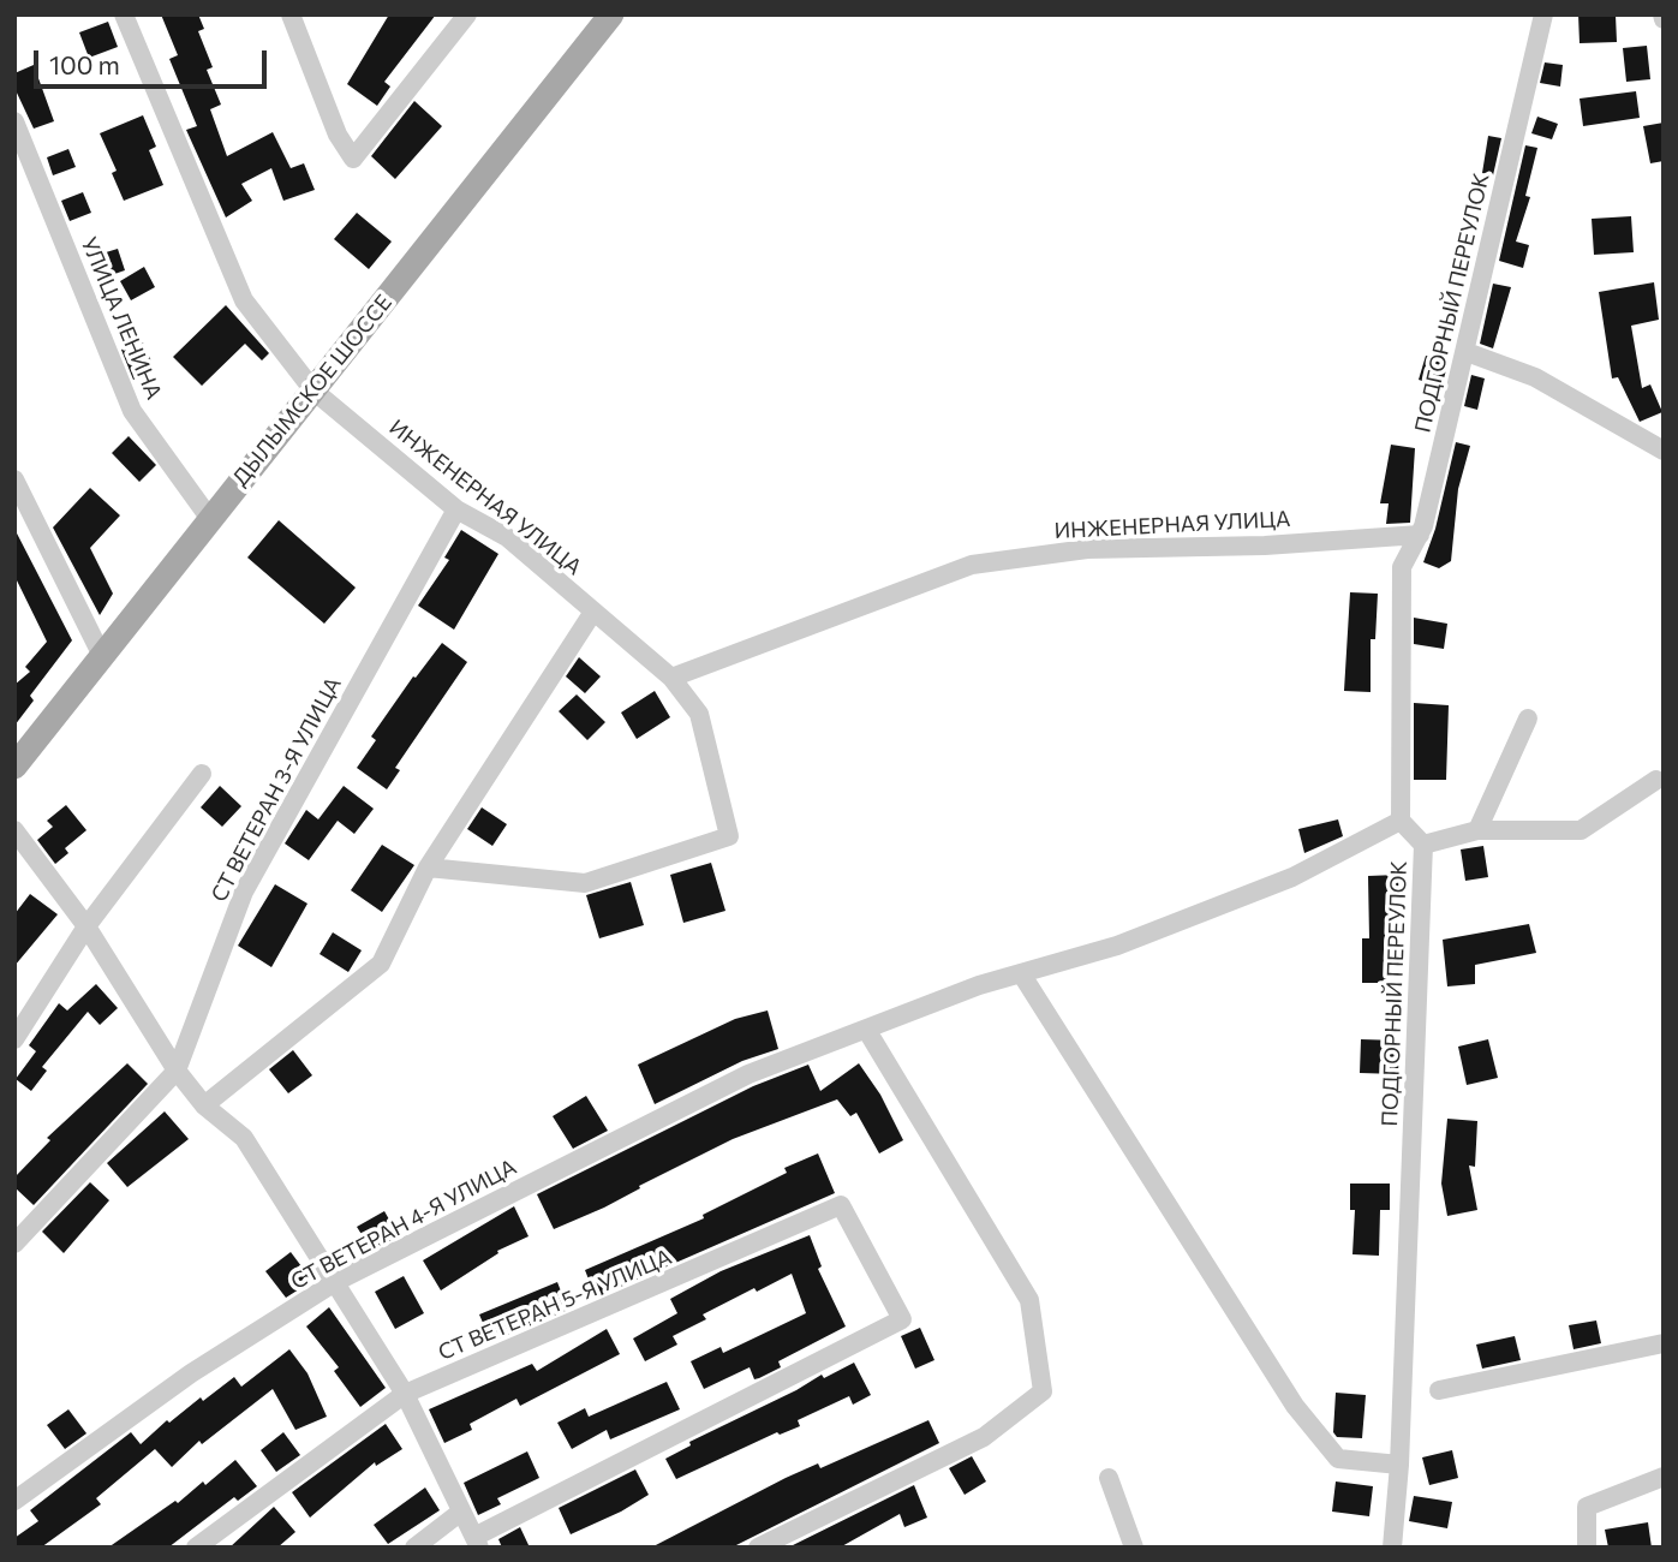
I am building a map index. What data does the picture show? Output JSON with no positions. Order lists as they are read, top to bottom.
{
  "streets": {
    "main road": ["ДЫЛЫМСКОЕ ШОССЕ"],
    "street": [
      "ПОДГОРНЫЙ ПЕРЕУЛОК",
      "УЛИЦА ЛЕНИНА",
      "ИНЖЕНЕРНАЯ УЛИЦА",
      "СТ ВЕТЕРАН 3-Я УЛИЦА",
      "СТ ВЕТЕРАН 4-Я УЛИЦА",
      "СТ ВЕТЕРАН 5-Я УЛИЦА"
    ]
  },
  "crossings": [
    ["ПОДГОРНЫЙ ПЕРЕУЛОК", "ИНЖЕНЕРНАЯ УЛИЦА"],
    ["ПОДГОРНЫЙ ПЕРЕУЛОК", "СТ ВЕТЕРАН 4-Я УЛИЦА"],
    ["УЛИЦА ЛЕНИНА", "ДЫЛЫМСКОЕ ШОССЕ"],
    ["ДЫЛЫМСКОЕ ШОССЕ", "ИНЖЕНЕРНАЯ УЛИЦА"],
    ["ИНЖЕНЕРНАЯ УЛИЦА", "СТ ВЕТЕРАН 3-Я УЛИЦА"]
  ],
  "scale_bar": "100 m"
}
